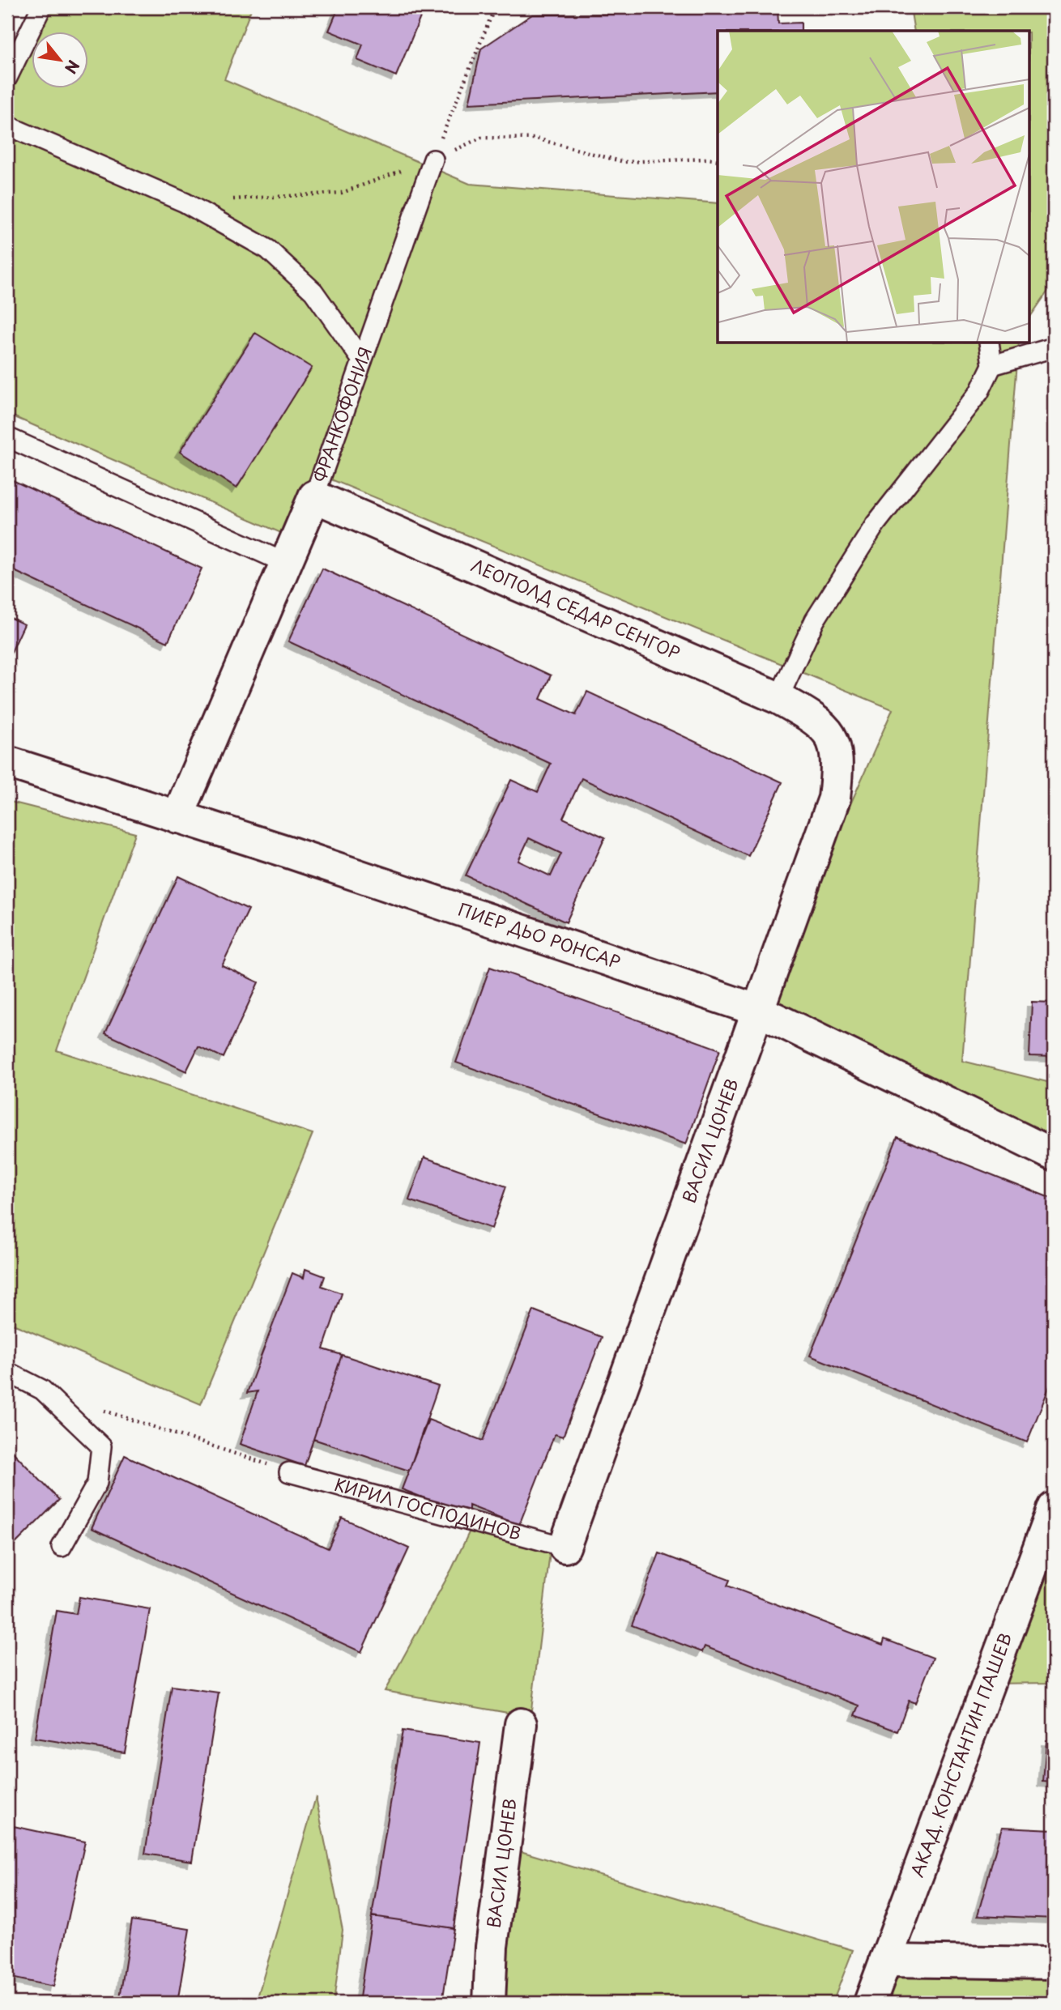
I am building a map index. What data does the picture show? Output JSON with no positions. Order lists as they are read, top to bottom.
{
  "streets": {
    "street": [
      "ФРАНКОФОНИЯ",
      "ЛЕОПОЛД СЕДАР СЕНГОР",
      "ПИЕР ДЬО РОНСАР",
      "ВАСИЛ ЦОНЕВ",
      "АКАД. КОНСТАНТИН ПАШЕВ"
    ],
    "lane": ["КИРИЛ ГОСПОДИНОВ"]
  },
  "crossings": [
    ["ФРАНКОФОНИЯ", "ЛЕОПОЛД СЕДАР СЕНГОР"],
    ["ФРАНКОФОНИЯ", "ПИЕР ДЬО РОНСАР"],
    ["ЛЕОПОЛД СЕДАР СЕНГОР", "ВАСИЛ ЦОНЕВ"],
    ["ПИЕР ДЬО РОНСАР", "ВАСИЛ ЦОНЕВ"],
    ["ВАСИЛ ЦОНЕВ", "КИРИЛ ГОСПОДИНОВ"]
  ],
  "north": "bottom right"
}
